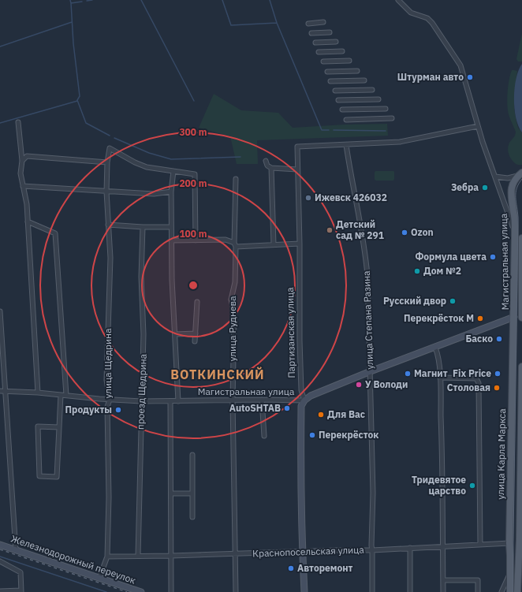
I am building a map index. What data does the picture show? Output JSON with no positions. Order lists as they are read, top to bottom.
{
  "streets": {
    "main road": ["Магистральная улица", "улица Карла Маркса"],
    "street": [
      "улица Степана Разина",
      "улица Руднева",
      "Партизанская улица",
      "улица Щедрина",
      "проезд Щедрина",
      "Краснопосельская улица",
      "Железнодорожный переулок"
    ]
  },
  "crossings": [
    ["Магистральная улица", "улица Степана Разина"],
    ["Магистральная улица", "улица Руднева"],
    ["Магистральная улица", "Партизанская улица"],
    ["Магистральная улица", "улица Щедрина"],
    ["Магистральная улица", "проезд Щедрина"],
    ["Магистральная улица", "улица Карла Маркса"],
    ["улица Степана Разина", "Партизанская улица"],
    ["улица Степана Разина", "Краснопосельская улица"],
    ["улица Руднева", "Краснопосельская улица"],
    ["Партизанская улица", "Краснопосельская улица"],
    ["улица Щедрина", "Краснопосельская улица"],
    ["улица Щедрина", "Железнодорожный переулок"],
    ["проезд Щедрина", "Краснопосельская улица"],
    ["улица Карла Маркса", "Краснопосельская улица"]
  ],
  "districts": ["ВОТКИНСКИЙ"],
  "places": [
    "Штурман авто",
    "Зебра",
    "Ижевск 426032",
    "Детский сад № 291",
    "Ozon",
    "Формула цвета",
    "Дом №2",
    "Русский двор",
    "Перекрёсток М",
    "Баско",
    "Магнит",
    "Fix Price",
    "У Володи",
    "Столовая",
    "AutoSHTAB",
    "Продукты",
    "Для Вас",
    "Перекрёсток",
    "Тридевятое царство",
    "Авторемонт"
  ],
  "rings": ["300 m", "200 m", "100 m"]
}
